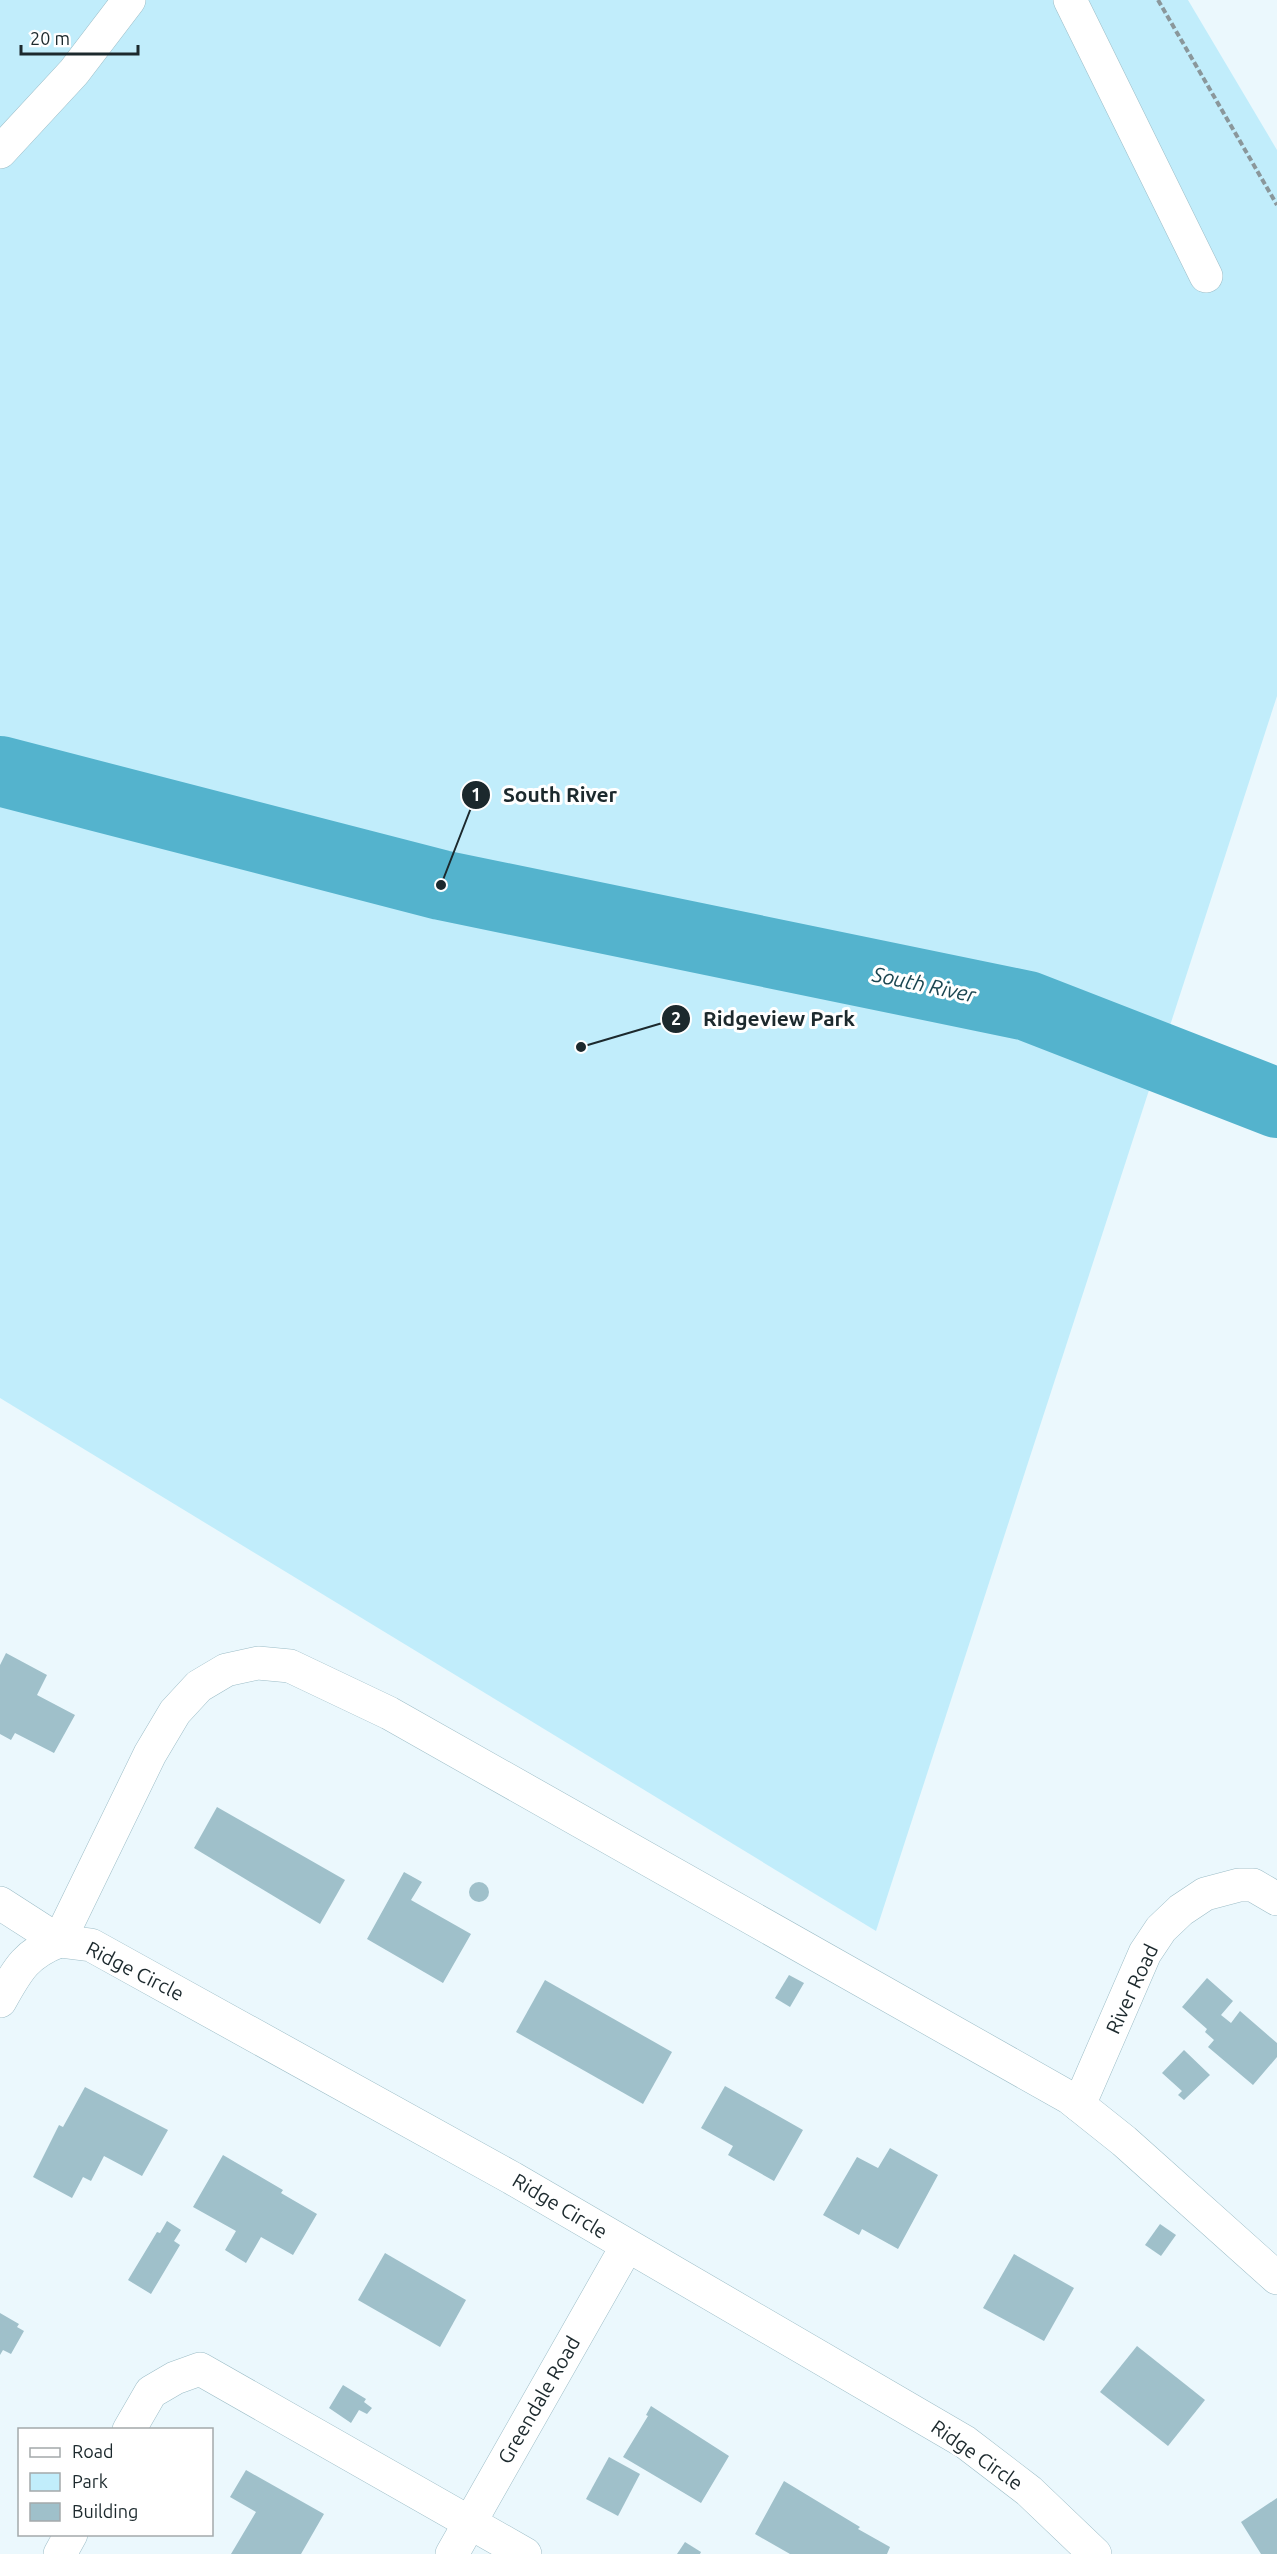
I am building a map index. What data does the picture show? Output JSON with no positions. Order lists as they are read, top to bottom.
{
  "streets": {
    "street": ["Ridge Circle", "River Road", "Greendale Road"]
  },
  "crossings": [
    ["Ridge Circle", "Greendale Road"]
  ],
  "water": ["South River"],
  "places": ["South River", "Ridgeview Park"],
  "legend": ["Road", "Park", "Building"],
  "scale_bar": "20 m"
}
